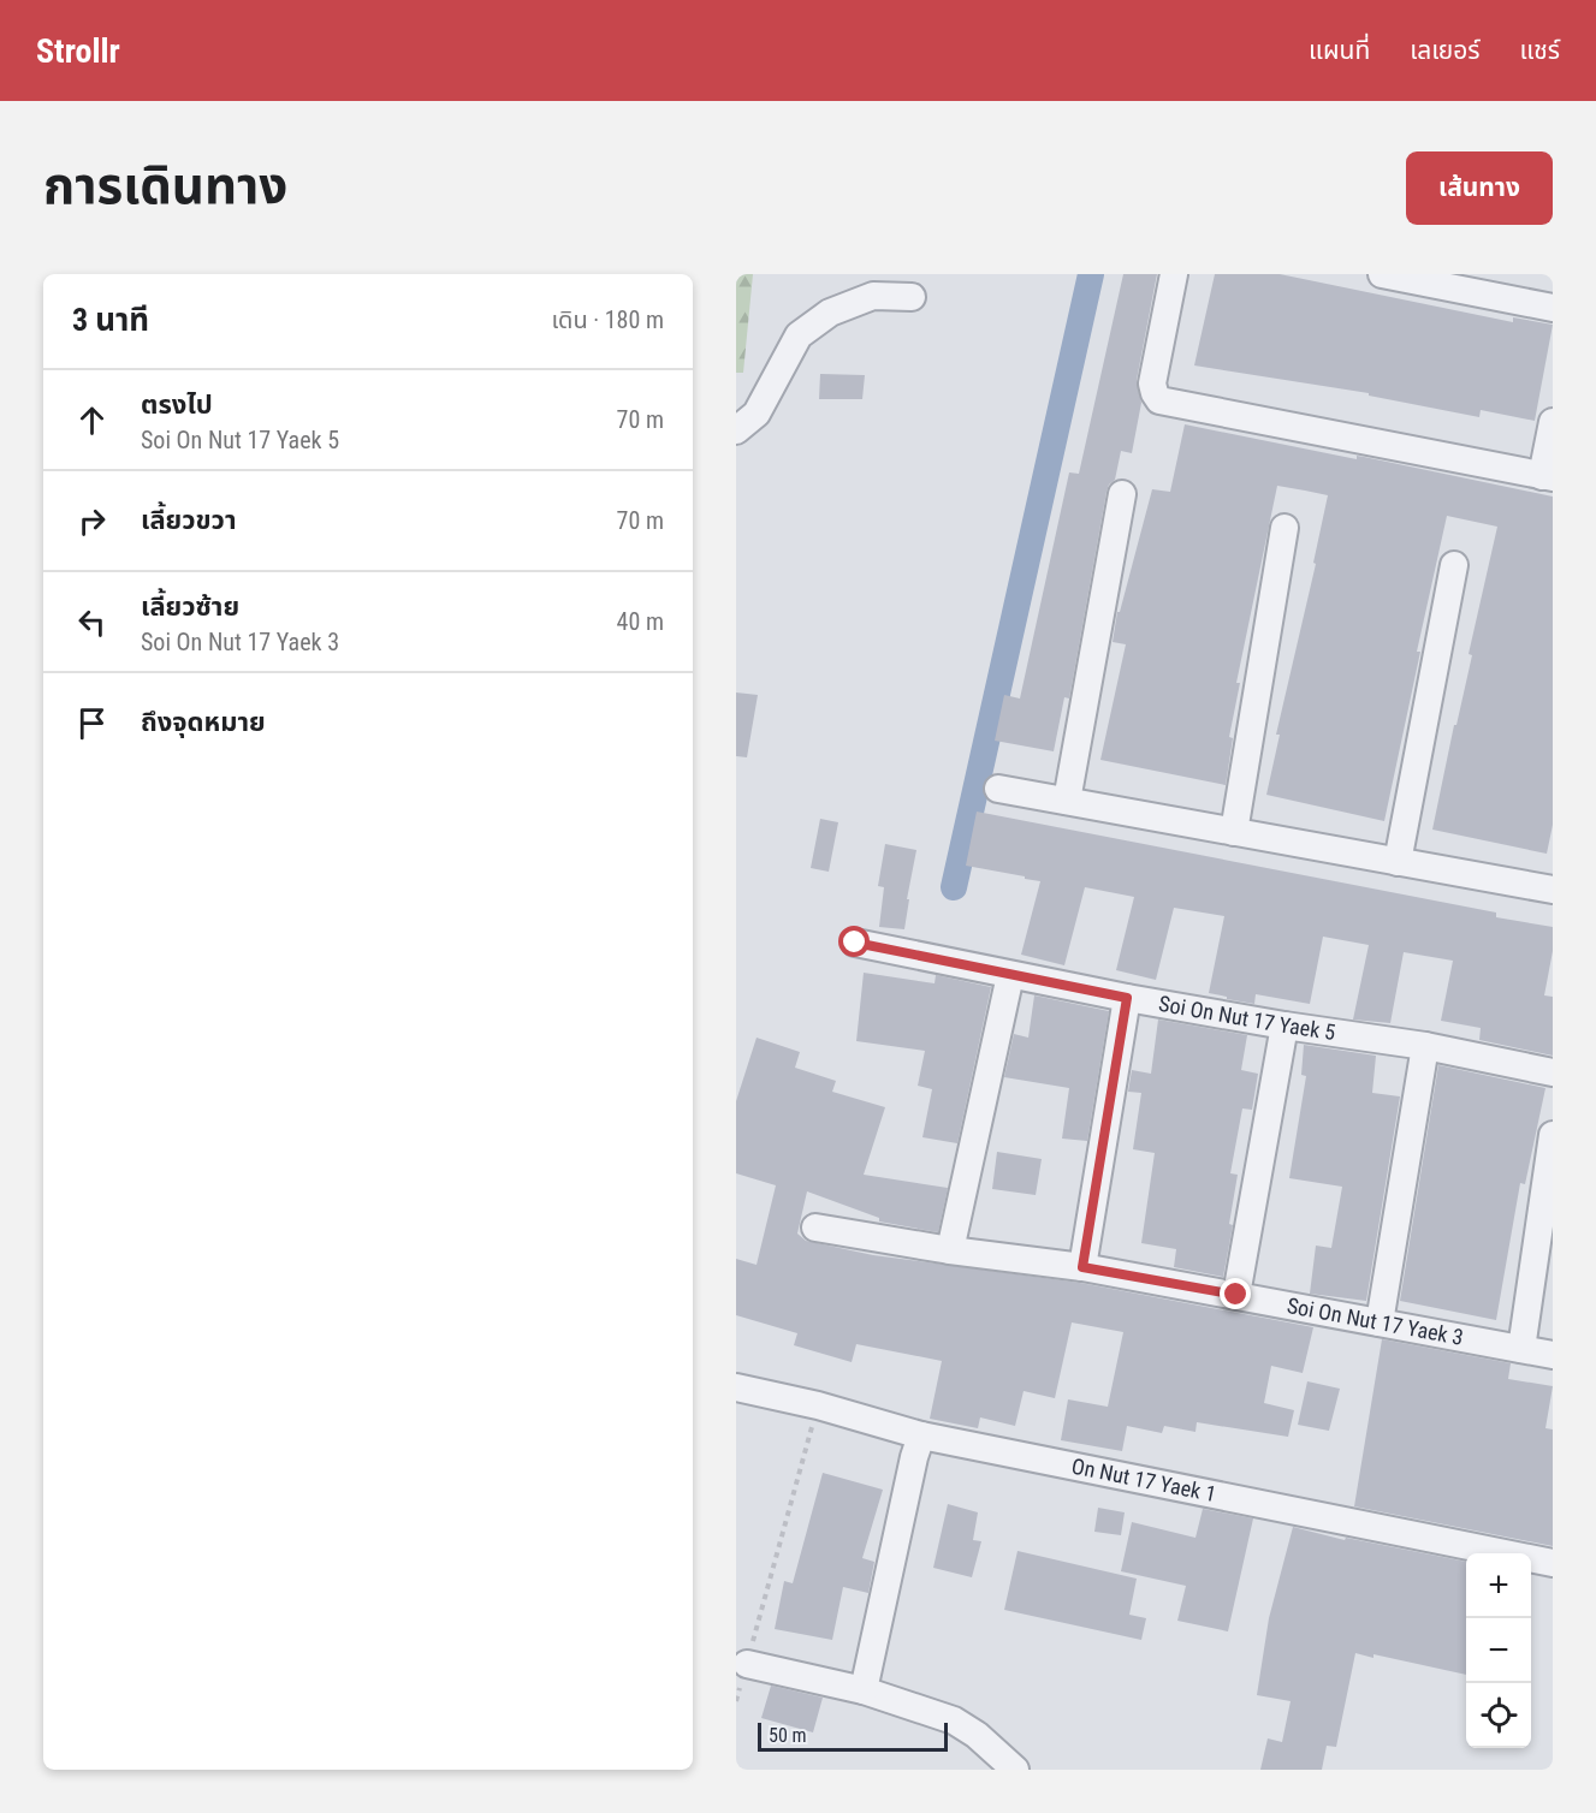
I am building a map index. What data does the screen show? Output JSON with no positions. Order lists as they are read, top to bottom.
{
  "streets": {
    "street": ["Soi On Nut 17 Yaek 5", "Soi On Nut 17 Yaek 3", "On Nut 17 Yaek 1"]
  },
  "scale_bar": "50 m",
  "page": {
    "header": "Strollr",
    "nav": ["แผนที่", "เลเยอร์", "แชร์"],
    "title": "การเดินทาง",
    "buttons": "เส้นทาง",
    "heading": ["3 นาที", "เดิน · 180 m"],
    "list": [
      ["ตรงไป", "Soi On Nut 17 Yaek 5", "70 m"],
      ["เลี้ยวขวา", "70 m"],
      ["เลี้ยวซ้าย", "Soi On Nut 17 Yaek 3", "40 m"],
      "ถึงจุดหมาย"
    ],
    "map_buttons": ["+", "−"],
    "scale": "50 m"
  }
}
